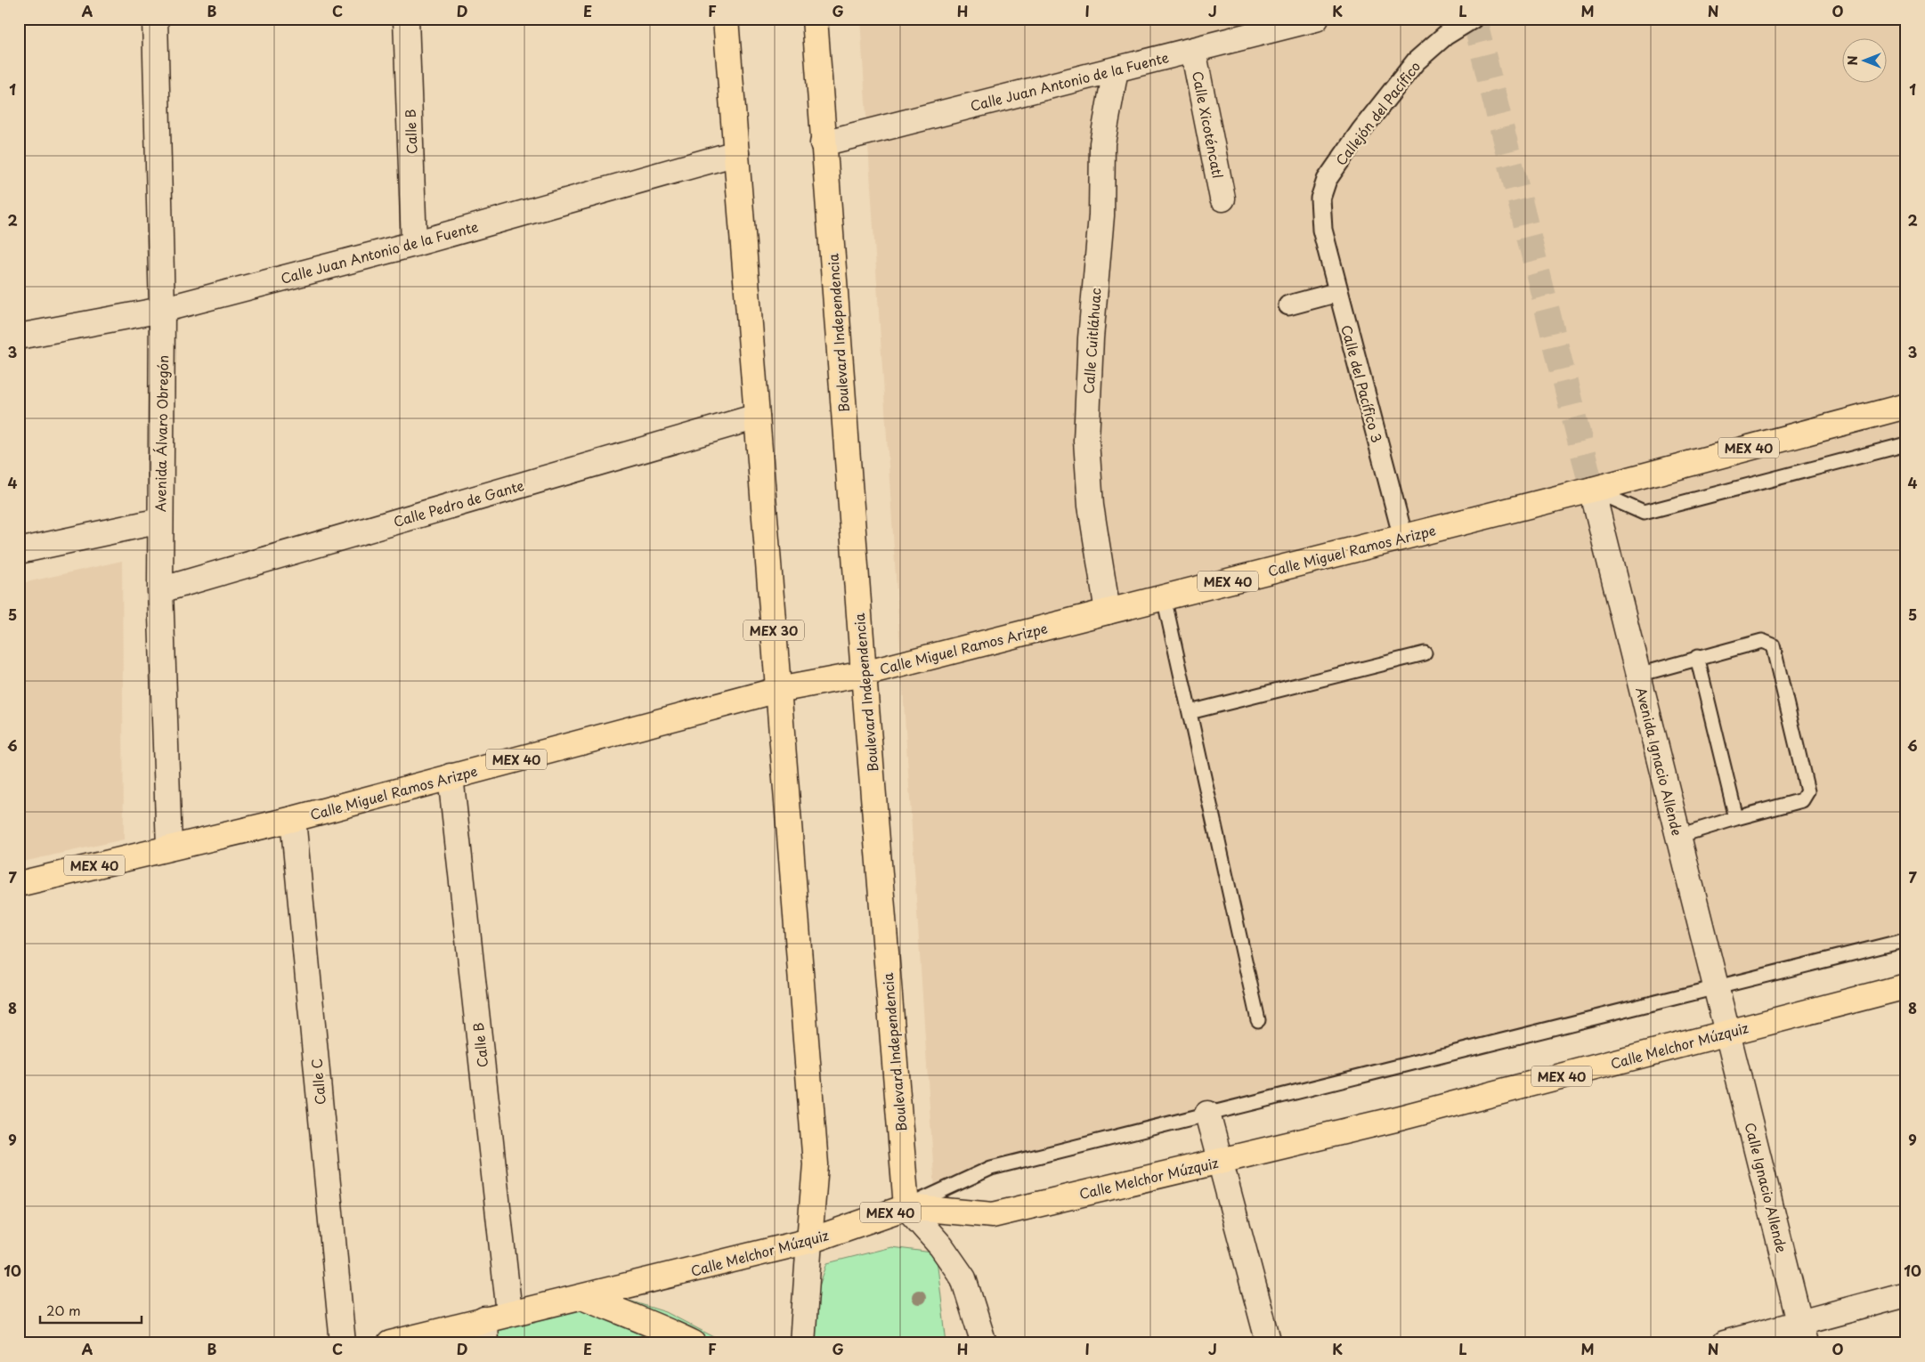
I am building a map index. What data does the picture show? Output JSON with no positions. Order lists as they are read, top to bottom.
{
  "streets": {
    "main road": [
      "Boulevard Independencia",
      "MEX 40",
      "Calle Miguel Ramos Arizpe",
      "MEX 30",
      "Calle Melchor Múzquiz"
    ],
    "street": [
      "Calle Juan Antonio de la Fuente",
      "Callejón del Pacífico",
      "Calle Xicoténcatl",
      "Calle B",
      "Calle Cuitláhuac",
      "Calle del Pacífico 3",
      "Avenida Álvaro Obregón",
      "Calle Pedro de Gante",
      "Avenida Ignacio Allende",
      "Calle C",
      "Calle Ignacio Allende"
    ]
  },
  "crossings": [
    ["Calle Juan Antonio de la Fuente", "Calle Xicoténcatl"],
    ["Calle Juan Antonio de la Fuente", "Calle B"],
    ["Calle Juan Antonio de la Fuente", "Boulevard Independencia"],
    ["Calle Juan Antonio de la Fuente", "Calle Cuitláhuac"],
    ["Calle Juan Antonio de la Fuente", "Avenida Álvaro Obregón"],
    ["Calle Juan Antonio de la Fuente", "MEX 30"],
    ["Callejón del Pacífico", "Calle del Pacífico 3"],
    ["Calle B", "Calle Miguel Ramos Arizpe"],
    ["Calle B", "Calle Melchor Múzquiz"],
    ["Boulevard Independencia", "Calle Miguel Ramos Arizpe"],
    ["Boulevard Independencia", "Calle Melchor Múzquiz"],
    ["Calle Cuitláhuac", "Calle Miguel Ramos Arizpe"],
    ["Calle del Pacífico 3", "Calle Miguel Ramos Arizpe"],
    ["Avenida Álvaro Obregón", "Calle Pedro de Gante"],
    ["Avenida Álvaro Obregón", "Calle Miguel Ramos Arizpe"],
    ["Calle Pedro de Gante", "MEX 30"],
    ["Calle Miguel Ramos Arizpe", "MEX 30"],
    ["Calle Miguel Ramos Arizpe", "Avenida Ignacio Allende"],
    ["Calle Miguel Ramos Arizpe", "Calle C"],
    ["MEX 30", "Calle Melchor Múzquiz"],
    ["Avenida Ignacio Allende", "Calle Melchor Múzquiz"],
    ["Avenida Ignacio Allende", "Calle Ignacio Allende"],
    ["Calle Melchor Múzquiz", "Calle Ignacio Allende"]
  ],
  "scale_bar": "20 m",
  "north": "left",
  "grid": {
    "columns": [
      "A",
      "B",
      "C",
      "D",
      "E",
      "F",
      "G",
      "H",
      "I",
      "J",
      "K",
      "L",
      "M",
      "N",
      "O"
    ],
    "rows": [
      "1",
      "2",
      "3",
      "4",
      "5",
      "6",
      "7",
      "8",
      "9",
      "10"
    ]
  }
}
